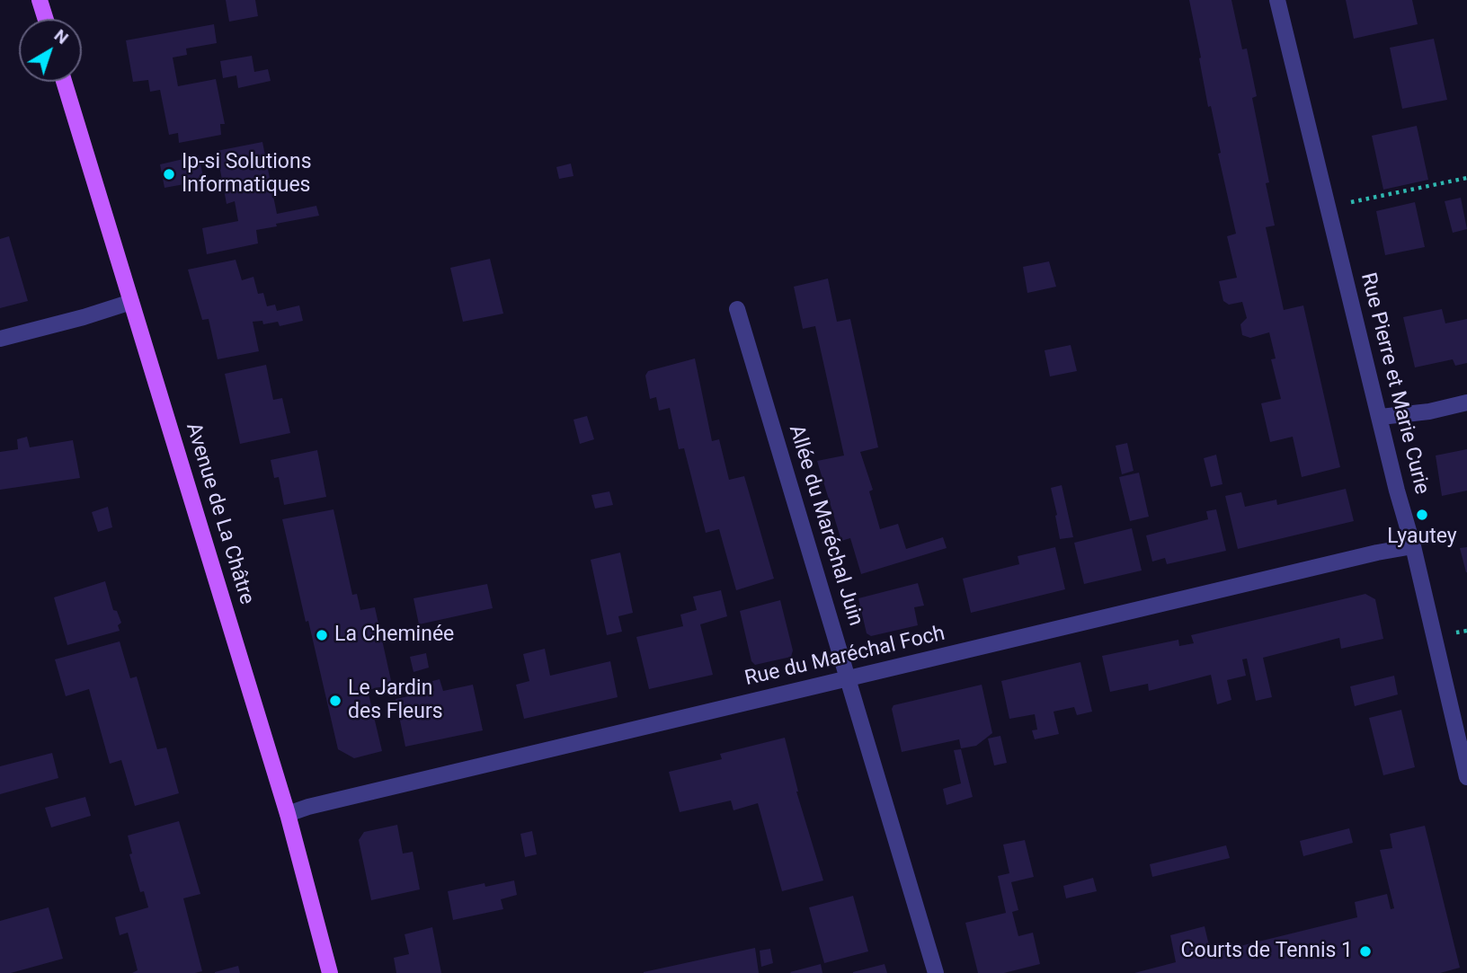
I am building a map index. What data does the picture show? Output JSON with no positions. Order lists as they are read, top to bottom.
{
  "streets": {
    "main road": ["Avenue de La Châtre"],
    "street": ["Rue Pierre et Marie Curie", "Allée du Maréchal Juin", "Rue du Maréchal Foch"]
  },
  "crossings": [
    ["Rue Pierre et Marie Curie", "Rue du Maréchal Foch"],
    ["Avenue de La Châtre", "Rue du Maréchal Foch"],
    ["Allée du Maréchal Juin", "Rue du Maréchal Foch"]
  ],
  "places": [
    "Ip-si Solutions Informatiques",
    "Lyautey",
    "La Cheminée",
    "Le Jardin des Fleurs",
    "Courts de Tennis 1"
  ],
  "north": "top right"
}
